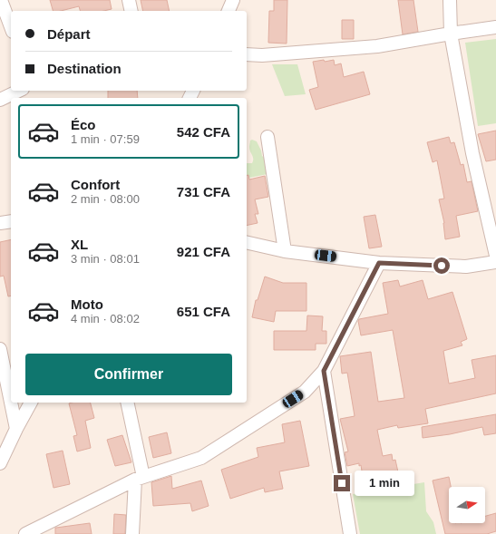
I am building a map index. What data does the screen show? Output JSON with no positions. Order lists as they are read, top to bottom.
{
  "north": "right",
  "page": {
    "banner": ["Départ", "Destination"],
    "list": [
      {
        "name": "Éco",
        "note": "1 min · 07:59",
        "value": "542 CFA"
      },
      {
        "name": "Confort",
        "note": "2 min · 08:00",
        "value": "731 CFA"
      },
      {
        "name": "XL",
        "note": "3 min · 08:01",
        "value": "921 CFA"
      },
      {
        "name": "Moto",
        "note": "4 min · 08:02",
        "value": "651 CFA"
      }
    ],
    "buttons": "Confirmer",
    "bubble": "1 min"
  }
}
